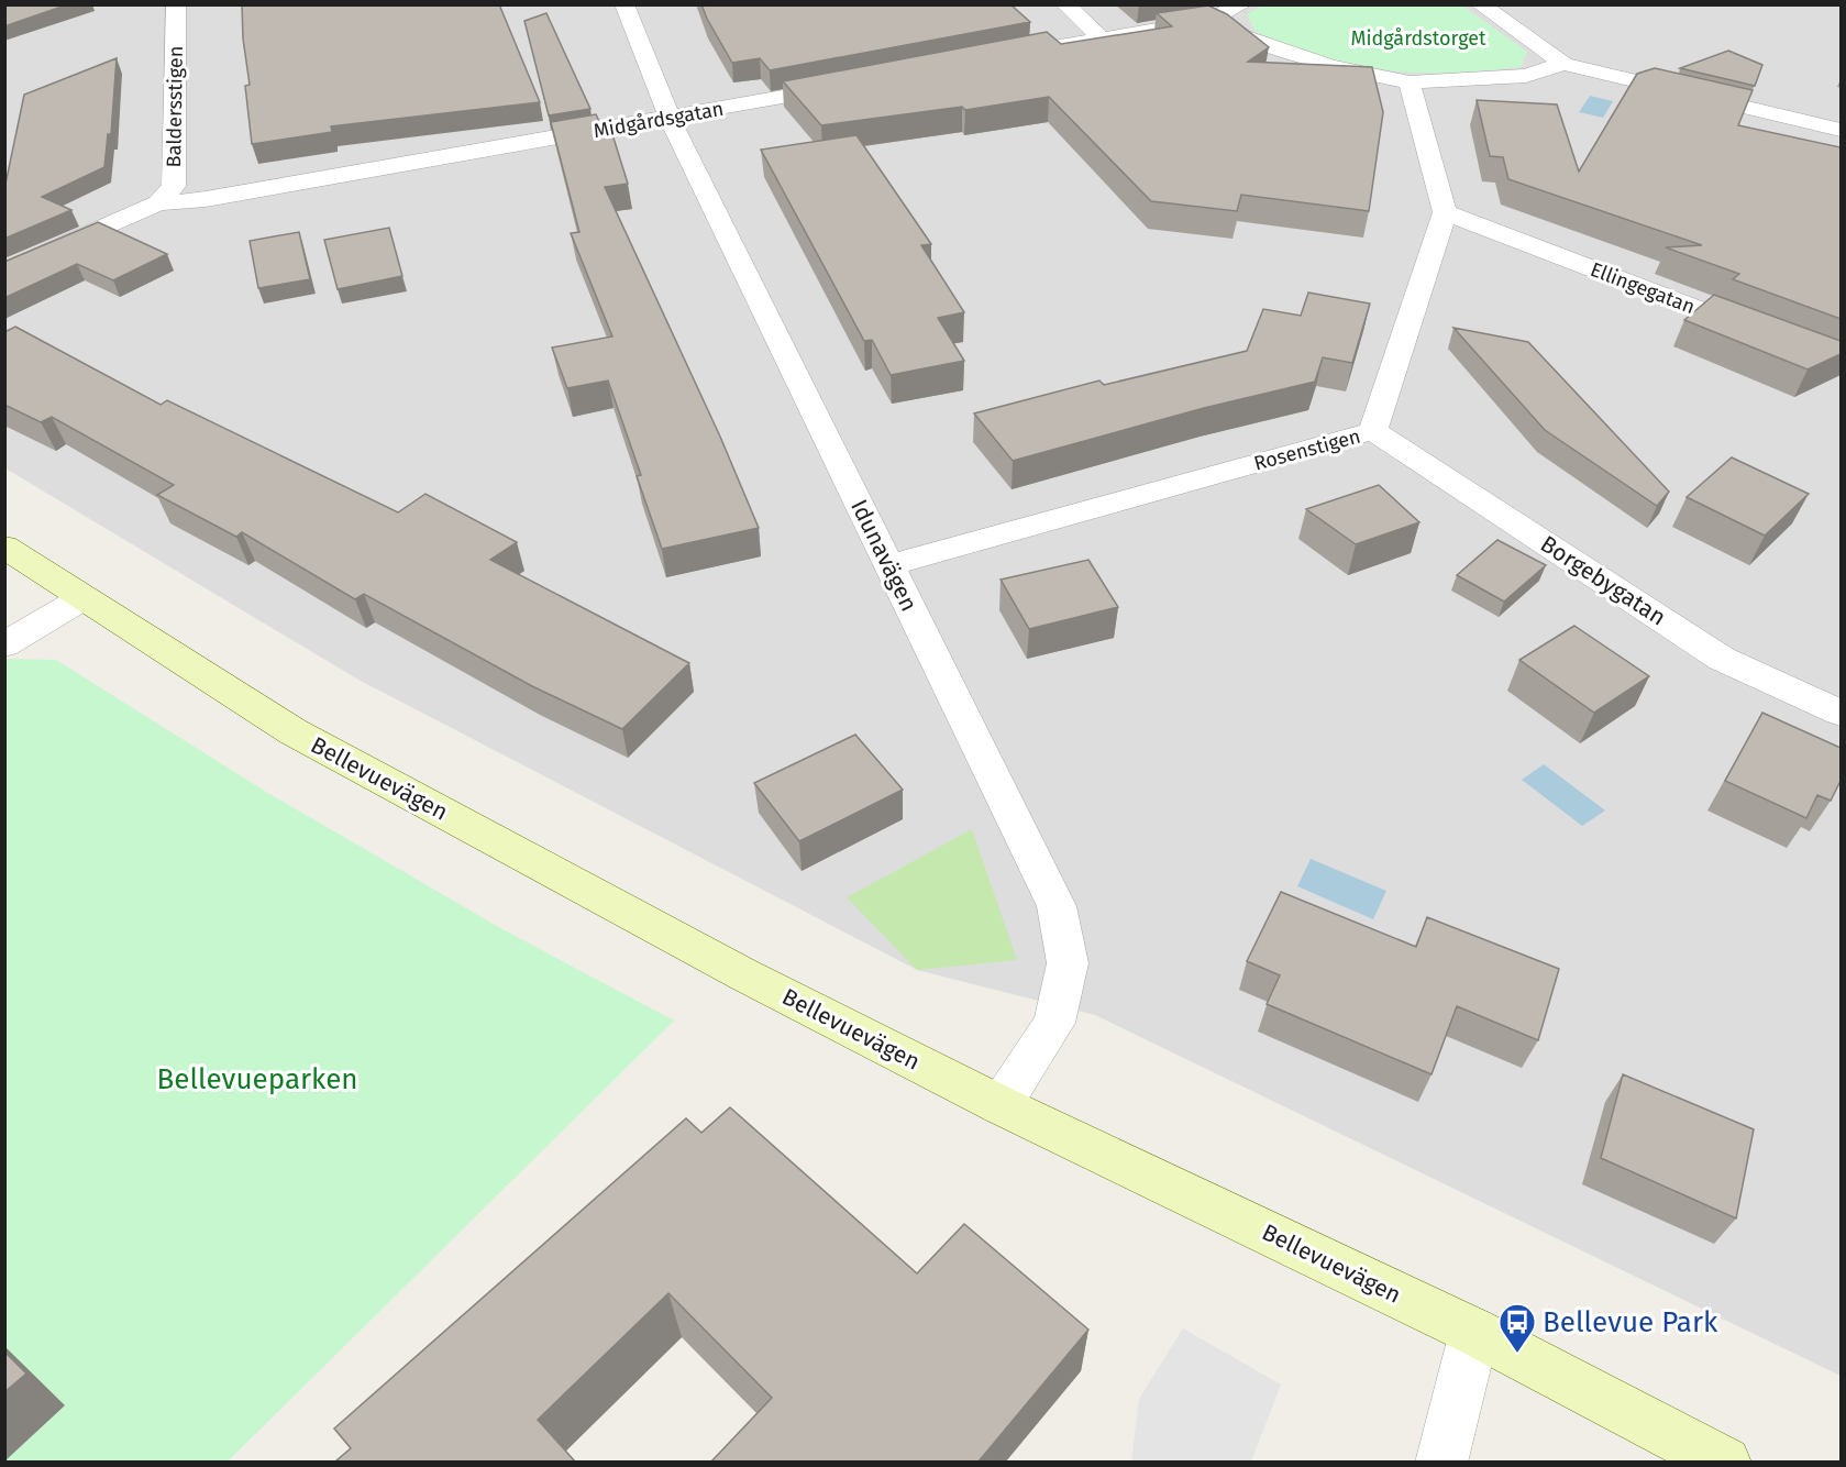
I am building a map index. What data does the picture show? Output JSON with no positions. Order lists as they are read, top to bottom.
{
  "streets": {
    "street": [
      "Baldersstigen",
      "Midgårdsgatan",
      "Ellingegatan",
      "Rosenstigen",
      "Idunavägen",
      "Borgebygatan",
      "Bellevuevägen"
    ]
  },
  "crossings": [
    ["Baldersstigen", "Midgårdsgatan"],
    ["Midgårdsgatan", "Idunavägen"],
    ["Ellingegatan", "Rosenstigen"],
    ["Rosenstigen", "Idunavägen"],
    ["Rosenstigen", "Borgebygatan"],
    ["Idunavägen", "Bellevuevägen"]
  ],
  "parks": ["Midgårdstorget", "Bellevueparken"],
  "places": {
    "bus stop": ["Bellevue Park"]
  }
}
